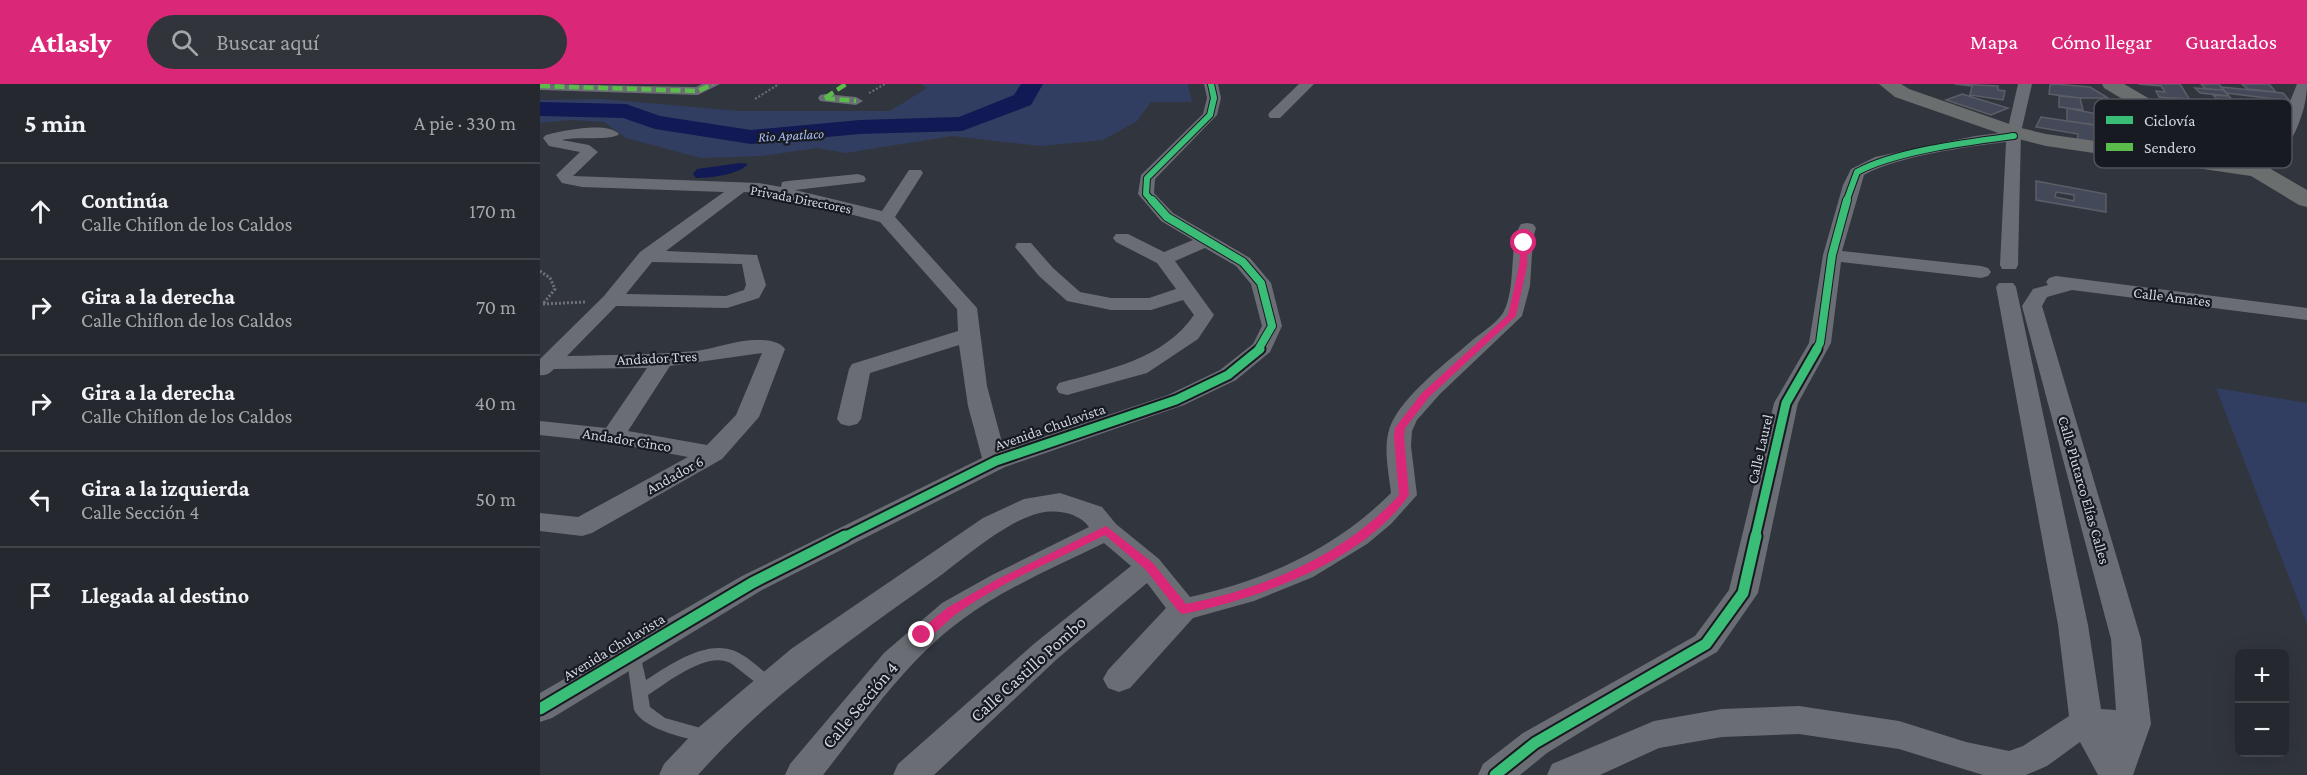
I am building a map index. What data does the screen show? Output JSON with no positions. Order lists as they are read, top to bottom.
{
  "streets": {
    "street": [
      "Privada Directores",
      "Calle Amates",
      "Andador Tres",
      "Avenida Chulavista",
      "Andador Cinco",
      "Calle Laurel",
      "Andador 6",
      "Calle Plutarco Elías Calles",
      "Calle Castillo Pombo",
      "Calle Sección 4"
    ]
  },
  "crossings": [
    ["Calle Amates", "Calle Plutarco Elías Calles"],
    ["Andador Tres", "Andador 6"],
    ["Andador Cinco", "Andador 6"],
    ["Calle Laurel", "Calle Plutarco Elías Calles"]
  ],
  "water": ["Rio Apatlaco"],
  "legend": ["Ciclovía", "Sendero"],
  "page": {
    "header": "Atlasly",
    "search": "Buscar aquí",
    "nav": ["Mapa", "Cómo llegar", "Guardados"],
    "heading": ["5 min", "A pie · 330 m"],
    "list": [
      ["Continúa", "Calle Chiflon de los Caldos", "170 m"],
      ["Gira a la derecha", "Calle Chiflon de los Caldos", "70 m"],
      ["Gira a la derecha", "Calle Chiflon de los Caldos", "40 m"],
      ["Gira a la izquierda", "Calle Sección 4", "50 m"],
      "Llegada al destino"
    ],
    "map_buttons": ["+", "−"]
  }
}
